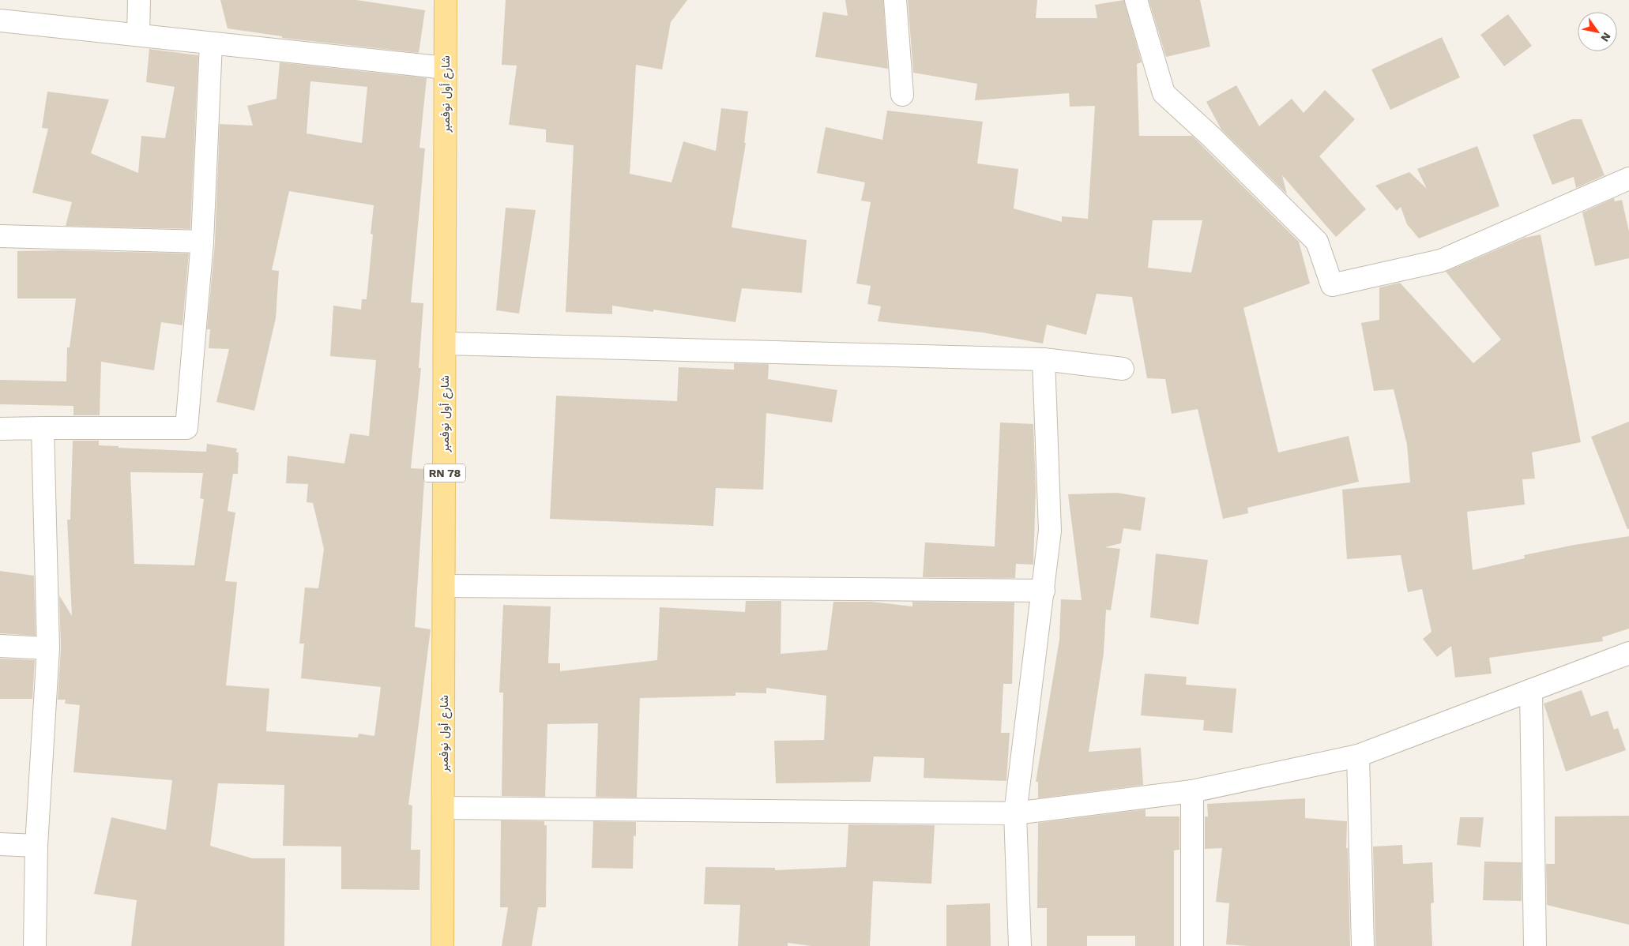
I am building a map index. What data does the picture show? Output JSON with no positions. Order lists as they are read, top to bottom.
{
  "streets": {
    "main road": ["شارع أول نوفمبر", "RN 78"]
  },
  "north": "bottom right"
}
